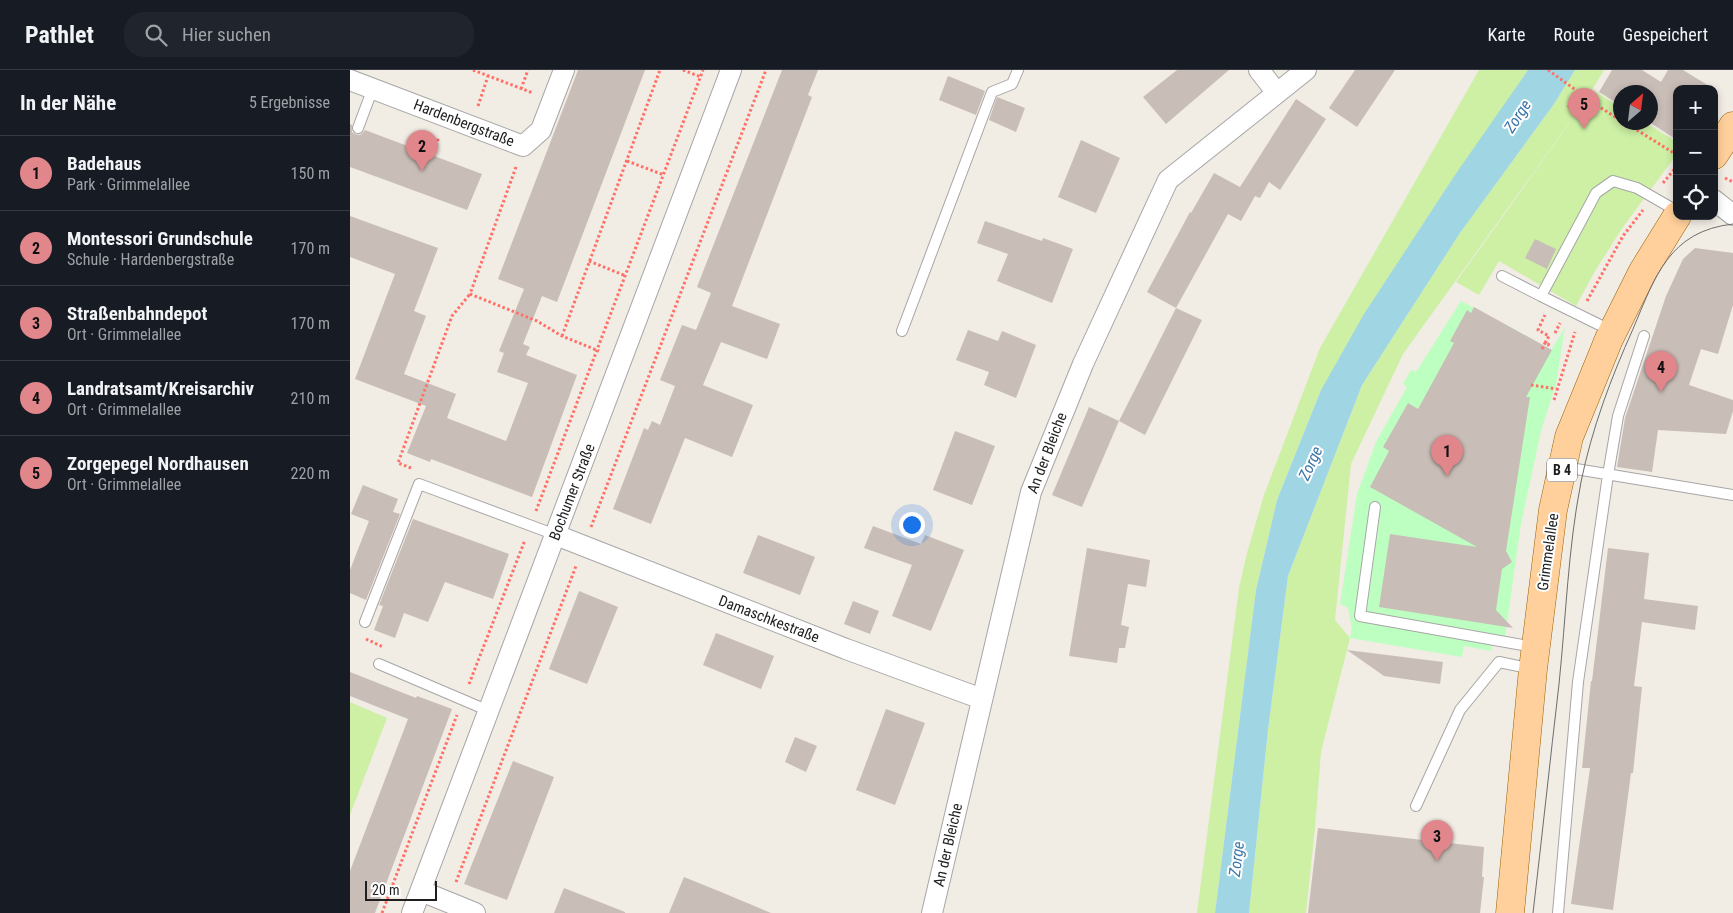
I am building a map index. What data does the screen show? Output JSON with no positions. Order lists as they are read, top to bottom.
{
  "streets": {
    "main road": ["B 4", "Grimmelallee"],
    "street": [
      "Hardenbergstraße",
      "An der Bleiche",
      "Bochumer Straße",
      "Damaschkestraße"
    ]
  },
  "crossings": [
    ["An der Bleiche", "Damaschkestraße"],
    ["Bochumer Straße", "Damaschkestraße"]
  ],
  "water": ["Zorge"],
  "scale_bar": "20 m",
  "north": "top right",
  "page": {
    "header": "Pathlet",
    "search": "Hier suchen",
    "nav": ["Karte", "Route", "Gespeichert"],
    "heading": ["In der Nähe", "5 Ergebnisse"],
    "map_buttons": ["+", "−"],
    "pins": [
      "5",
      "2",
      "4",
      "1",
      "3"
    ],
    "list": [
      {
        "mark": "1",
        "name": "Badehaus",
        "note": "Park · Grimmelallee",
        "value": "150 m"
      },
      {
        "mark": "2",
        "name": "Montessori Grundschule",
        "note": "Schule · Hardenbergstraße",
        "value": "170 m"
      },
      {
        "mark": "3",
        "name": "Straßenbahndepot",
        "note": "Ort · Grimmelallee",
        "value": "170 m"
      },
      {
        "mark": "4",
        "name": "Landratsamt/Kreisarchiv",
        "note": "Ort · Grimmelallee",
        "value": "210 m"
      },
      {
        "mark": "5",
        "name": "Zorgepegel Nordhausen",
        "note": "Ort · Grimmelallee",
        "value": "220 m"
      }
    ],
    "scale": "20 m"
  }
}
